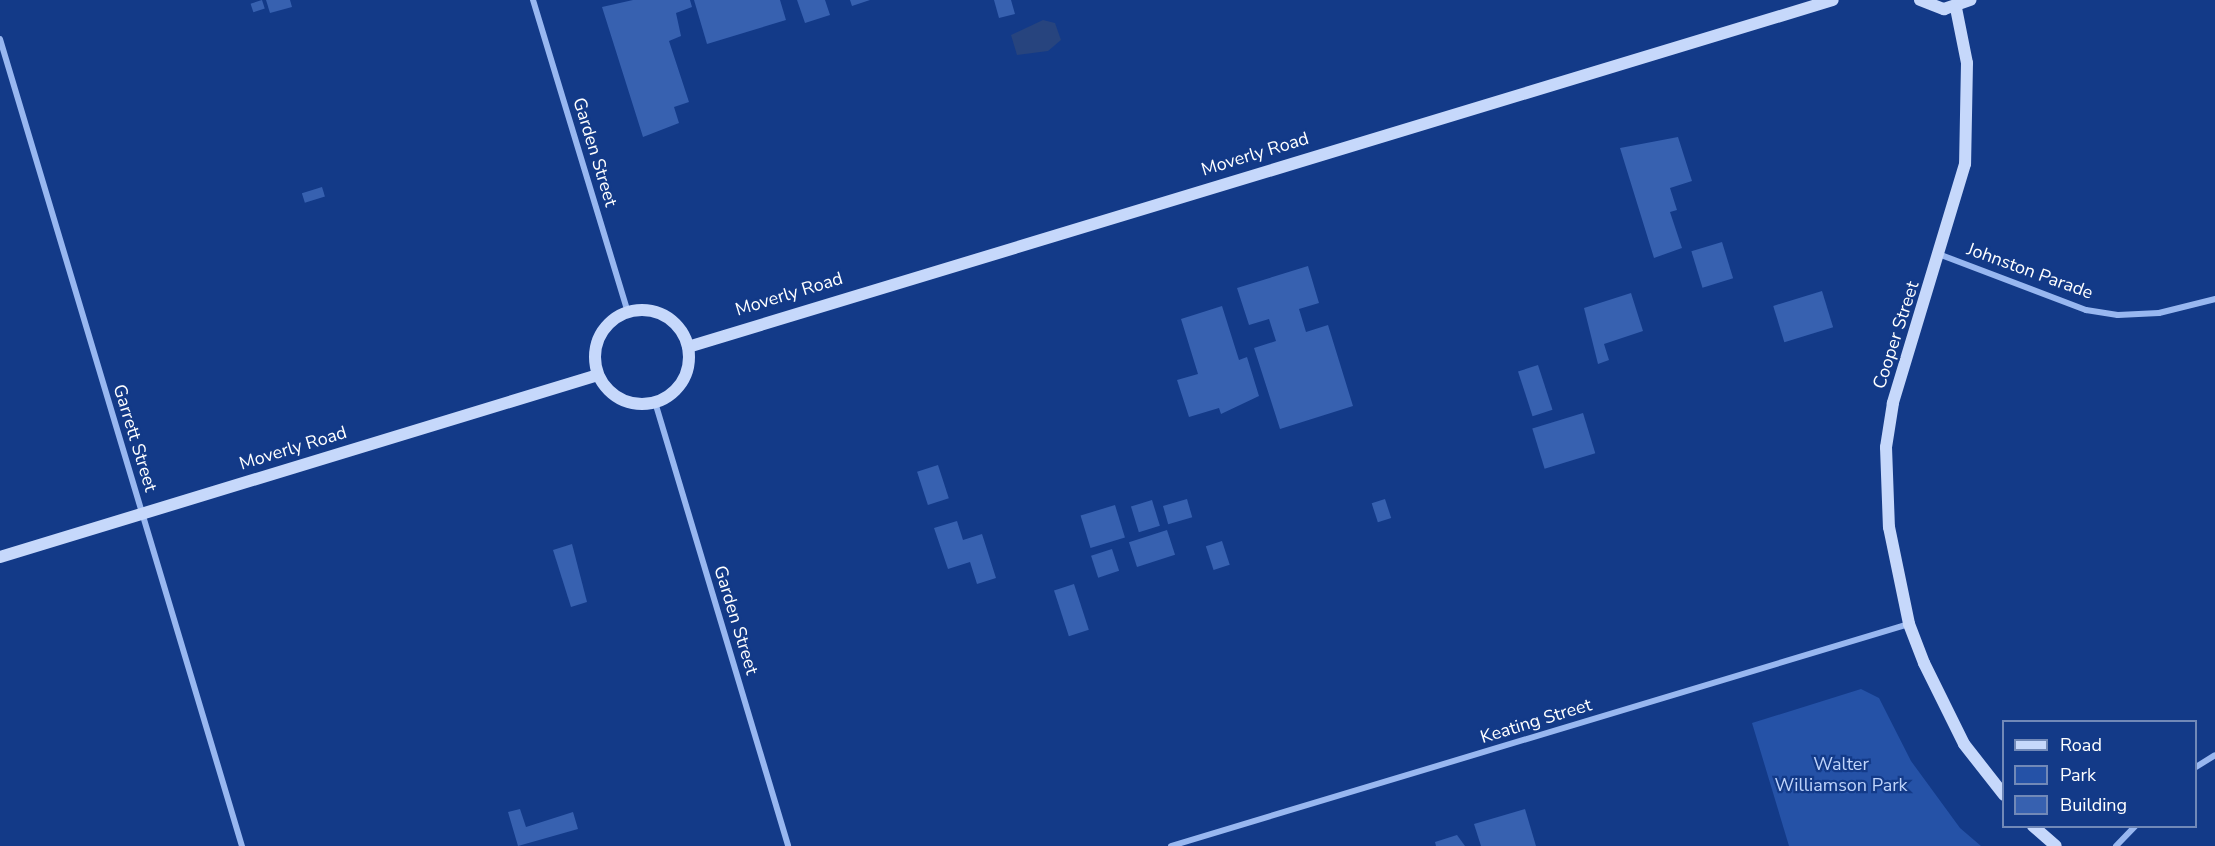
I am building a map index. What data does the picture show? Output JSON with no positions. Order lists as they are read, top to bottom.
{
  "streets": {
    "street": [
      "Garden Street",
      "Moverly Road",
      "Johnston Parade",
      "Cooper Street",
      "Garrett Street",
      "Keating Street"
    ]
  },
  "crossings": [
    ["Garden Street", "Moverly Road"],
    ["Moverly Road", "Garrett Street"],
    ["Johnston Parade", "Cooper Street"],
    ["Cooper Street", "Keating Street"]
  ],
  "parks": ["Walter Williamson Park"],
  "legend": ["Road", "Park", "Building"]
}
